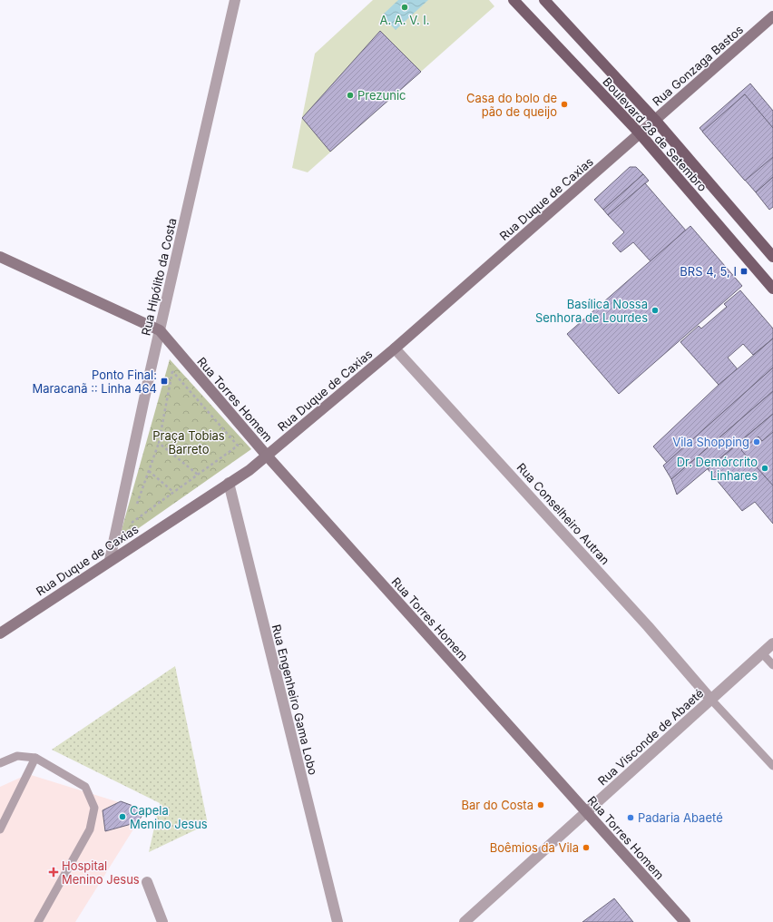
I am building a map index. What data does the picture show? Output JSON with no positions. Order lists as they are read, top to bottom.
{
  "streets": {
    "main road": ["Boulevard 28 de Setembro"],
    "street": [
      "Rua Gonzaga Bastos",
      "Rua Duque de Caxias",
      "Rua Hipólito da Costa",
      "Rua Torres Homem",
      "Rua Conselheiro Autran",
      "Rua Engenheiro Gama Lobo",
      "Rua Visconde de Abaeté"
    ]
  },
  "crossings": [
    ["Rua Gonzaga Bastos", "Boulevard 28 de Setembro"],
    ["Rua Gonzaga Bastos", "Rua Duque de Caxias"],
    ["Boulevard 28 de Setembro", "Rua Duque de Caxias"],
    ["Rua Duque de Caxias", "Rua Hipólito da Costa"],
    ["Rua Duque de Caxias", "Rua Torres Homem"],
    ["Rua Duque de Caxias", "Rua Conselheiro Autran"],
    ["Rua Duque de Caxias", "Rua Engenheiro Gama Lobo"],
    ["Rua Hipólito da Costa", "Rua Torres Homem"],
    ["Rua Torres Homem", "Rua Visconde de Abaeté"],
    ["Rua Conselheiro Autran", "Rua Visconde de Abaeté"]
  ],
  "parks": ["Praça Tobias Barreto"],
  "places": {
    "other": [
      "A. A. V. I.",
      "Prezunic",
      "Casa do bolo de pão de queijo",
      "Basílica Nossa Senhora de Lourdes",
      "Vila Shopping",
      "Dr. Demórcrito Linhares",
      "Bar do Costa",
      "Capela Menino Jesus",
      "Padaria Abaeté",
      "Boêmios da Vila"
    ],
    "transit": ["BRS 4, 5, I", "Ponto Final: Maracanã :: Linha 464"],
    "health": ["Hospital Menino Jesus"]
  }
}
